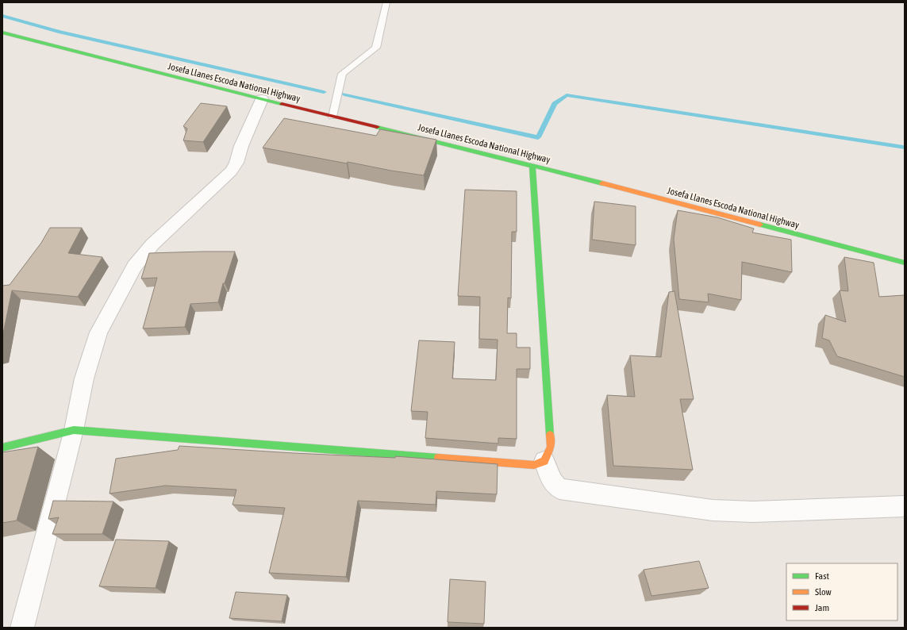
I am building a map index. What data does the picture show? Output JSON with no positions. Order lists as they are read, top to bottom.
{
  "streets": {
    "main road": ["Josefa Llanes Escoda National Highway"]
  },
  "legend": ["Fast", "Slow", "Jam"]
}
